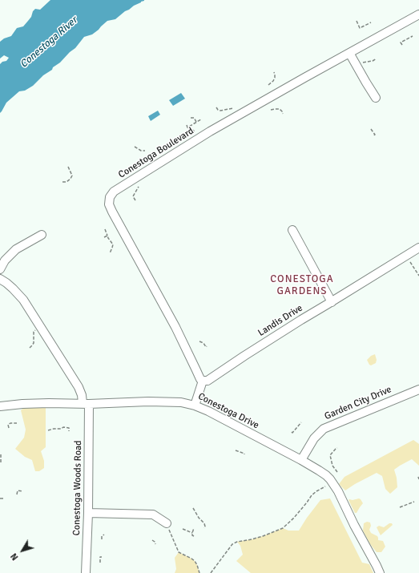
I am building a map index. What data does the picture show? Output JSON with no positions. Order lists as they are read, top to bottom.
{
  "streets": {
    "street": [
      "Conestoga Boulevard",
      "Landis Drive",
      "Garden City Drive",
      "Conestoga Drive",
      "Conestoga Woods Road"
    ]
  },
  "crossings": [
    ["Conestoga Boulevard", "Landis Drive"],
    ["Garden City Drive", "Conestoga Drive"],
    ["Conestoga Drive", "Conestoga Woods Road"]
  ],
  "districts": ["CONESTOGA GARDENS"],
  "water": ["Conestoga River"],
  "north": "bottom left"
}
